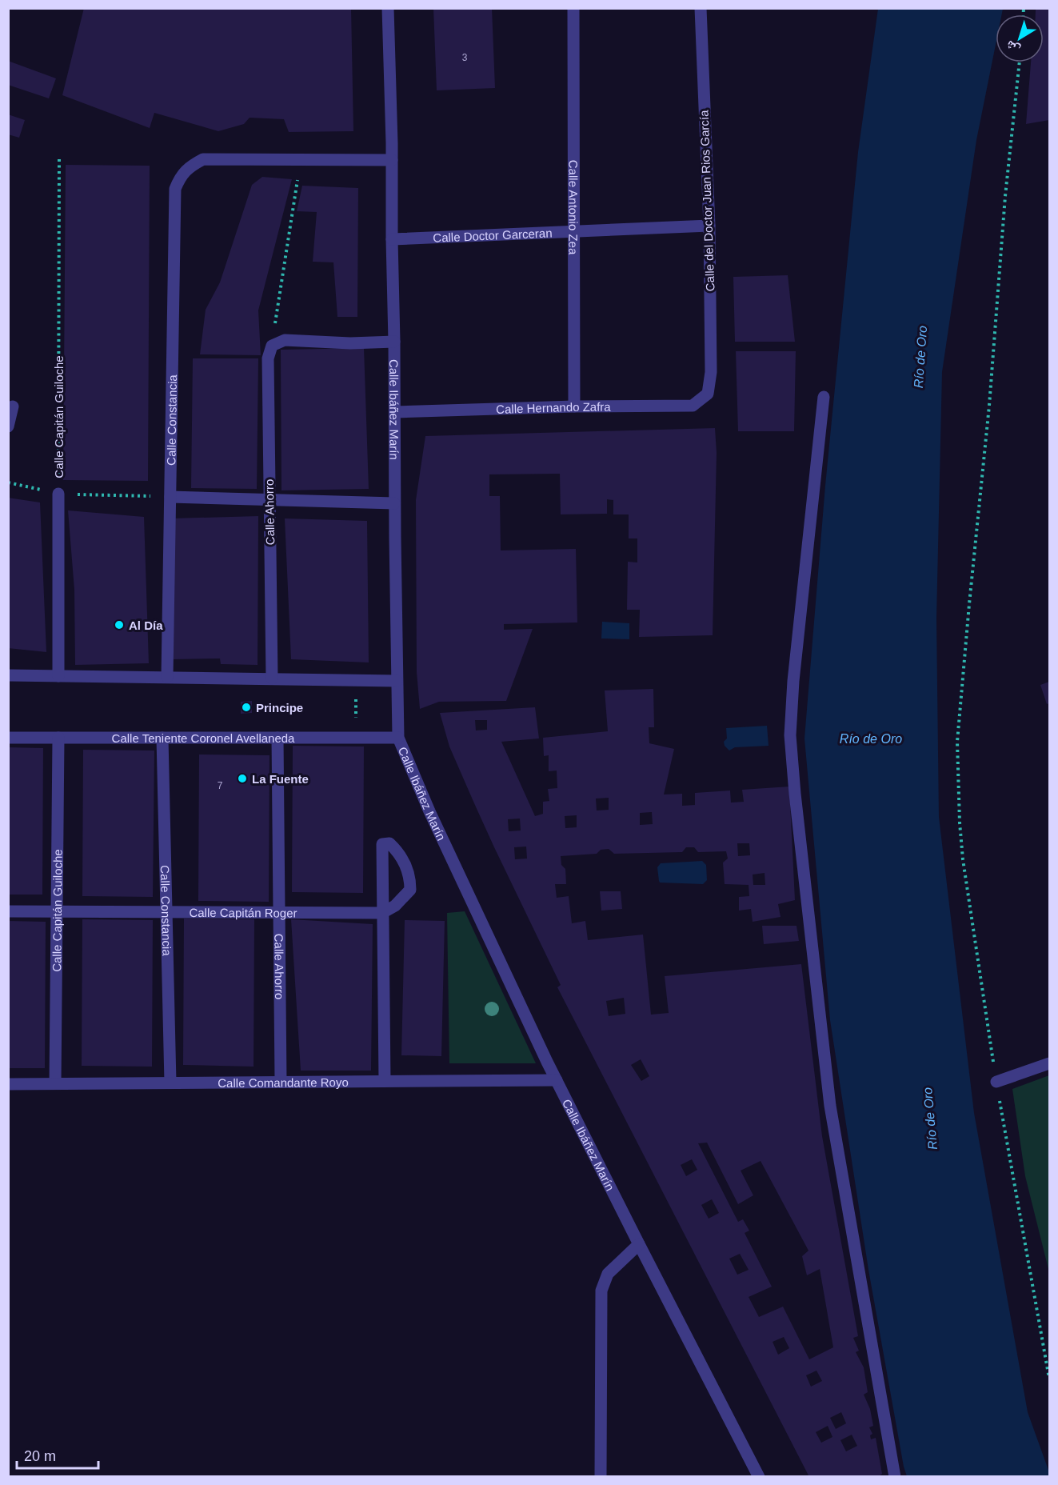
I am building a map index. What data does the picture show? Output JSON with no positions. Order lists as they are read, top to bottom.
{
  "streets": {
    "street": [
      "Calle del Doctor Juan Rios García",
      "Calle Antonio Zea",
      "Calle Doctor Garceran",
      "Calle Hernando Zafra",
      "Calle Ibáñez Marín",
      "Calle Capitán Guiloche",
      "Calle Constancia",
      "Calle Ahorro",
      "Calle Teniente Coronel Avellaneda",
      "Calle Capitán Roger",
      "Calle Comandante Royo"
    ]
  },
  "crossings": [
    ["Calle del Doctor Juan Rios García", "Calle Doctor Garceran"],
    ["Calle del Doctor Juan Rios García", "Calle Hernando Zafra"],
    ["Calle Antonio Zea", "Calle Doctor Garceran"],
    ["Calle Antonio Zea", "Calle Hernando Zafra"],
    ["Calle Doctor Garceran", "Calle Ibáñez Marín"],
    ["Calle Hernando Zafra", "Calle Ibáñez Marín"],
    ["Calle Ibáñez Marín", "Calle Teniente Coronel Avellaneda"],
    ["Calle Ibáñez Marín", "Calle Comandante Royo"],
    ["Calle Capitán Guiloche", "Calle Teniente Coronel Avellaneda"],
    ["Calle Capitán Guiloche", "Calle Capitán Roger"],
    ["Calle Capitán Guiloche", "Calle Comandante Royo"],
    ["Calle Constancia", "Calle Teniente Coronel Avellaneda"],
    ["Calle Constancia", "Calle Capitán Roger"],
    ["Calle Constancia", "Calle Comandante Royo"],
    ["Calle Ahorro", "Calle Teniente Coronel Avellaneda"],
    ["Calle Ahorro", "Calle Capitán Roger"],
    ["Calle Ahorro", "Calle Comandante Royo"]
  ],
  "water": ["Río de Oro"],
  "places": ["Al Día", "Principe", "La Fuente"],
  "house_numbers": ["3", "7"],
  "scale_bar": "20 m",
  "north": "bottom left"
}
